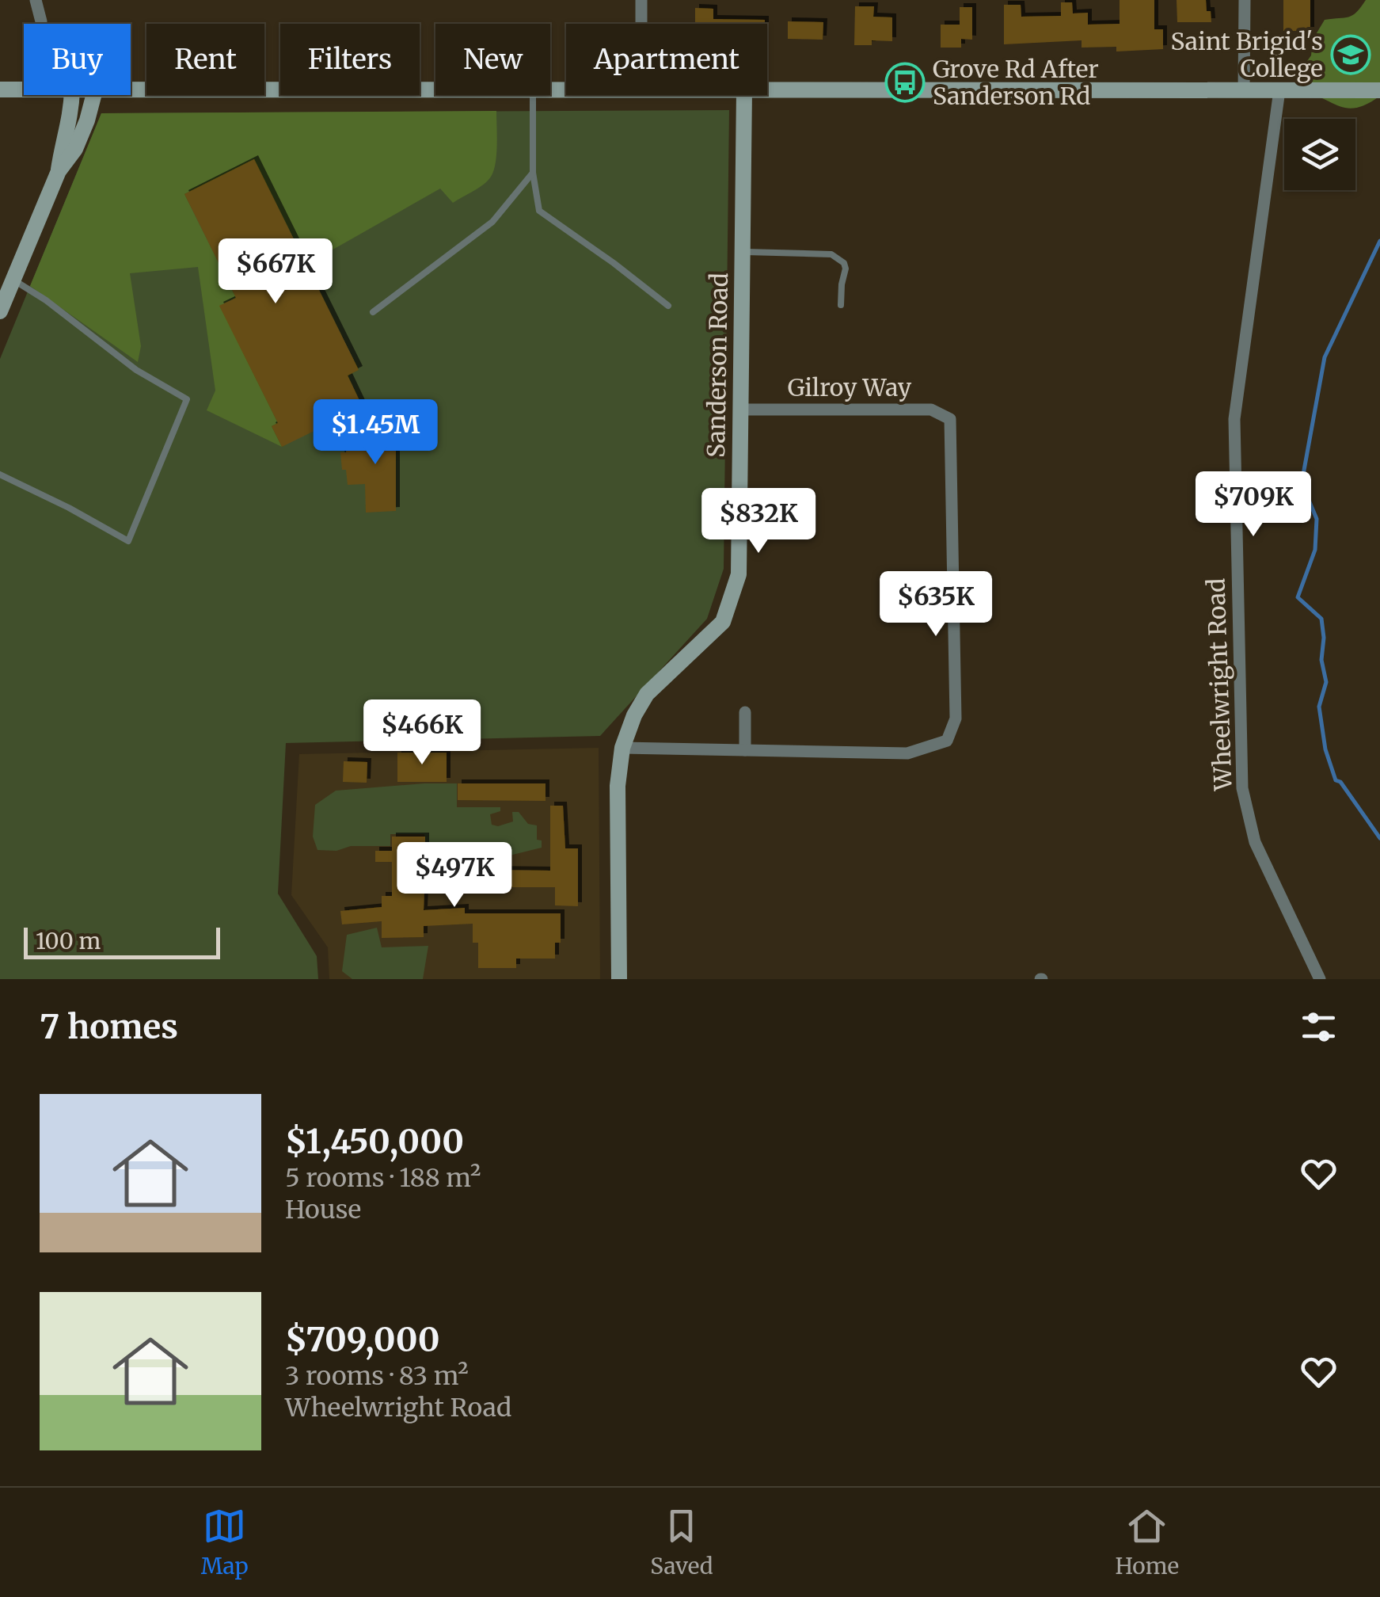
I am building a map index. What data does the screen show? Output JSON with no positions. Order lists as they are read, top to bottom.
{
  "streets": {
    "street": ["Sanderson Road", "Gilroy Way", "Wheelwright Road"]
  },
  "crossings": [
    ["Sanderson Road", "Gilroy Way"]
  ],
  "places": {
    "school or university": ["Saint Brigid's College"],
    "bus stop": ["Grove Rd After Sanderson Rd"]
  },
  "scale_bar": "100 m",
  "page": {
    "chip": [
      "Buy",
      "Rent",
      "Filters",
      "New",
      "Apartment"
    ],
    "price": [
      "$667K",
      "$1.45M",
      "$709K",
      "$832K",
      "$635K",
      "$466K",
      "$497K"
    ],
    "scale": "100 m",
    "heading": "7 homes",
    "list": [
      {
        "name": "$1,450,000",
        "note": "5 rooms · 188 m² · House"
      },
      {
        "name": "$709,000",
        "note": "3 rooms · 83 m² · Wheelwright Road"
      }
    ],
    "tabs": ["Map", "Saved", "Home"]
  }
}
